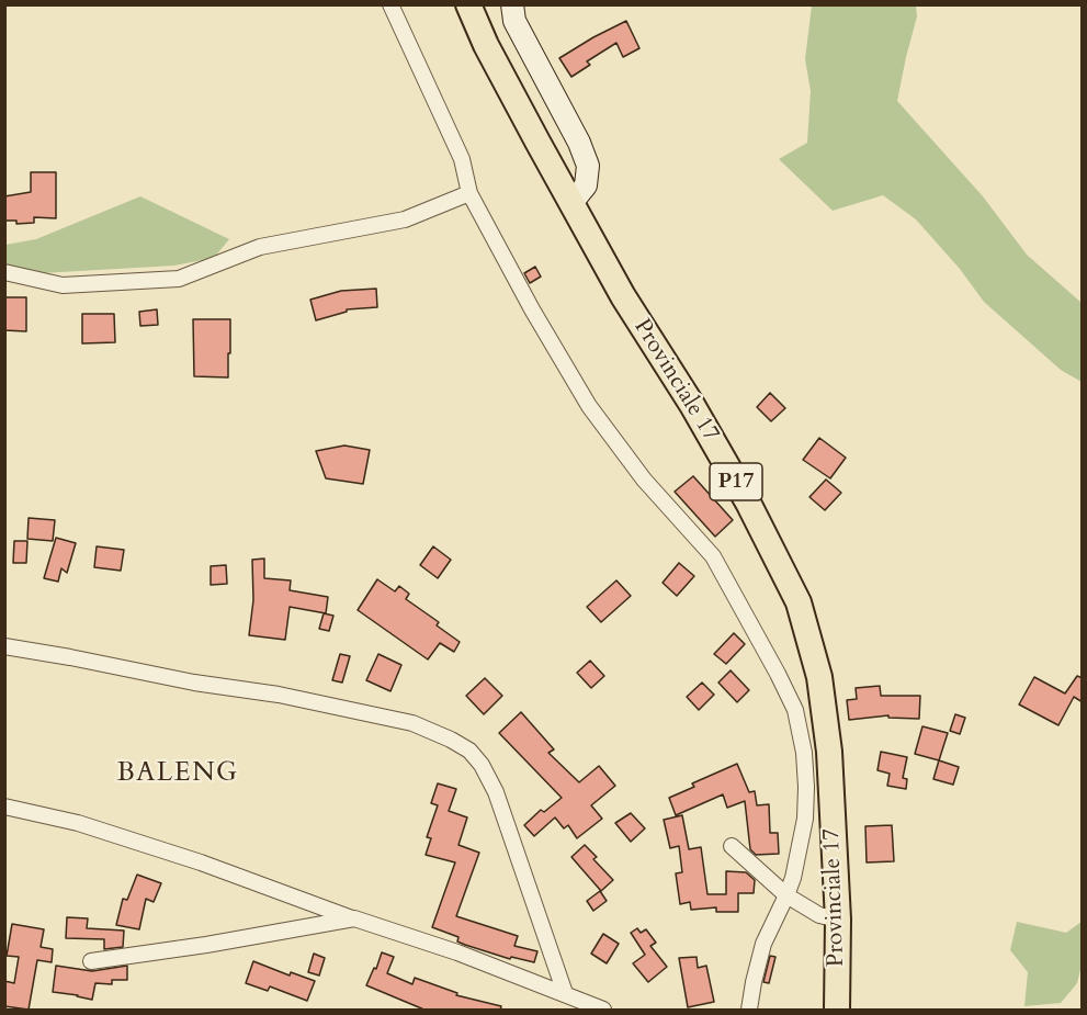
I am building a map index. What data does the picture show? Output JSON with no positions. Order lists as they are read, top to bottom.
{
  "streets": {
    "main road": ["Provinciale 17", "P17"]
  },
  "districts": ["BALENG"]
}
